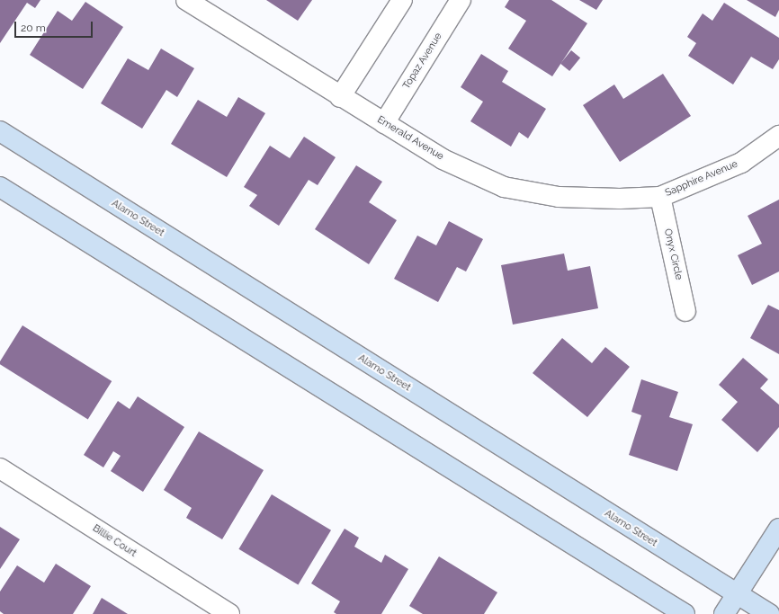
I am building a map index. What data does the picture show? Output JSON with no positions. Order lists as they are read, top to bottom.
{
  "streets": {
    "main road": ["Alamo Street"],
    "street": [
      "Topaz Avenue",
      "Emerald Avenue",
      "Sapphire Avenue",
      "Onyx Circle",
      "Billie Court"
    ]
  },
  "crossings": [
    ["Topaz Avenue", "Emerald Avenue"],
    ["Emerald Avenue", "Sapphire Avenue"],
    ["Emerald Avenue", "Onyx Circle"],
    ["Sapphire Avenue", "Onyx Circle"]
  ],
  "scale_bar": "20 m"
}
